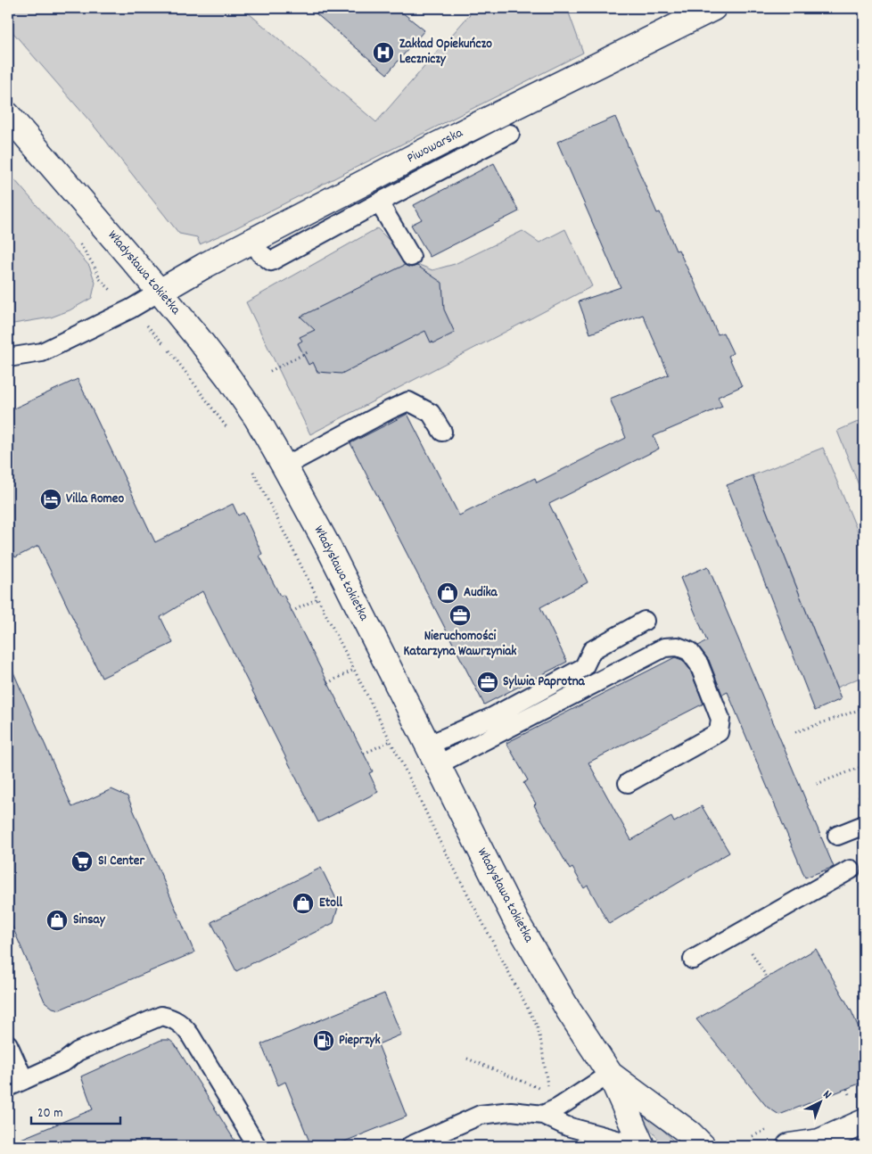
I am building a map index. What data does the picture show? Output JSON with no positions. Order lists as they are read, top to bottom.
{
  "streets": {
    "main road": ["Piwowarska", "Władysława Łokietka"]
  },
  "crossings": [
    ["Piwowarska", "Władysława Łokietka"]
  ],
  "places": {
    "hospital": ["Zakład Opiekuńczo Leczniczy"],
    "hotel": ["Villa Romeo"],
    "shop": ["Audika", "Etoll", "Sinsay"],
    "office": ["Nieruchomości Katarzyna Wawrzyniak", "Sylwia Paprotna"],
    "supermarket": ["S1 Center"],
    "fuel station": ["Pieprzyk"]
  },
  "scale_bar": "20 m",
  "north": "top right"
}
